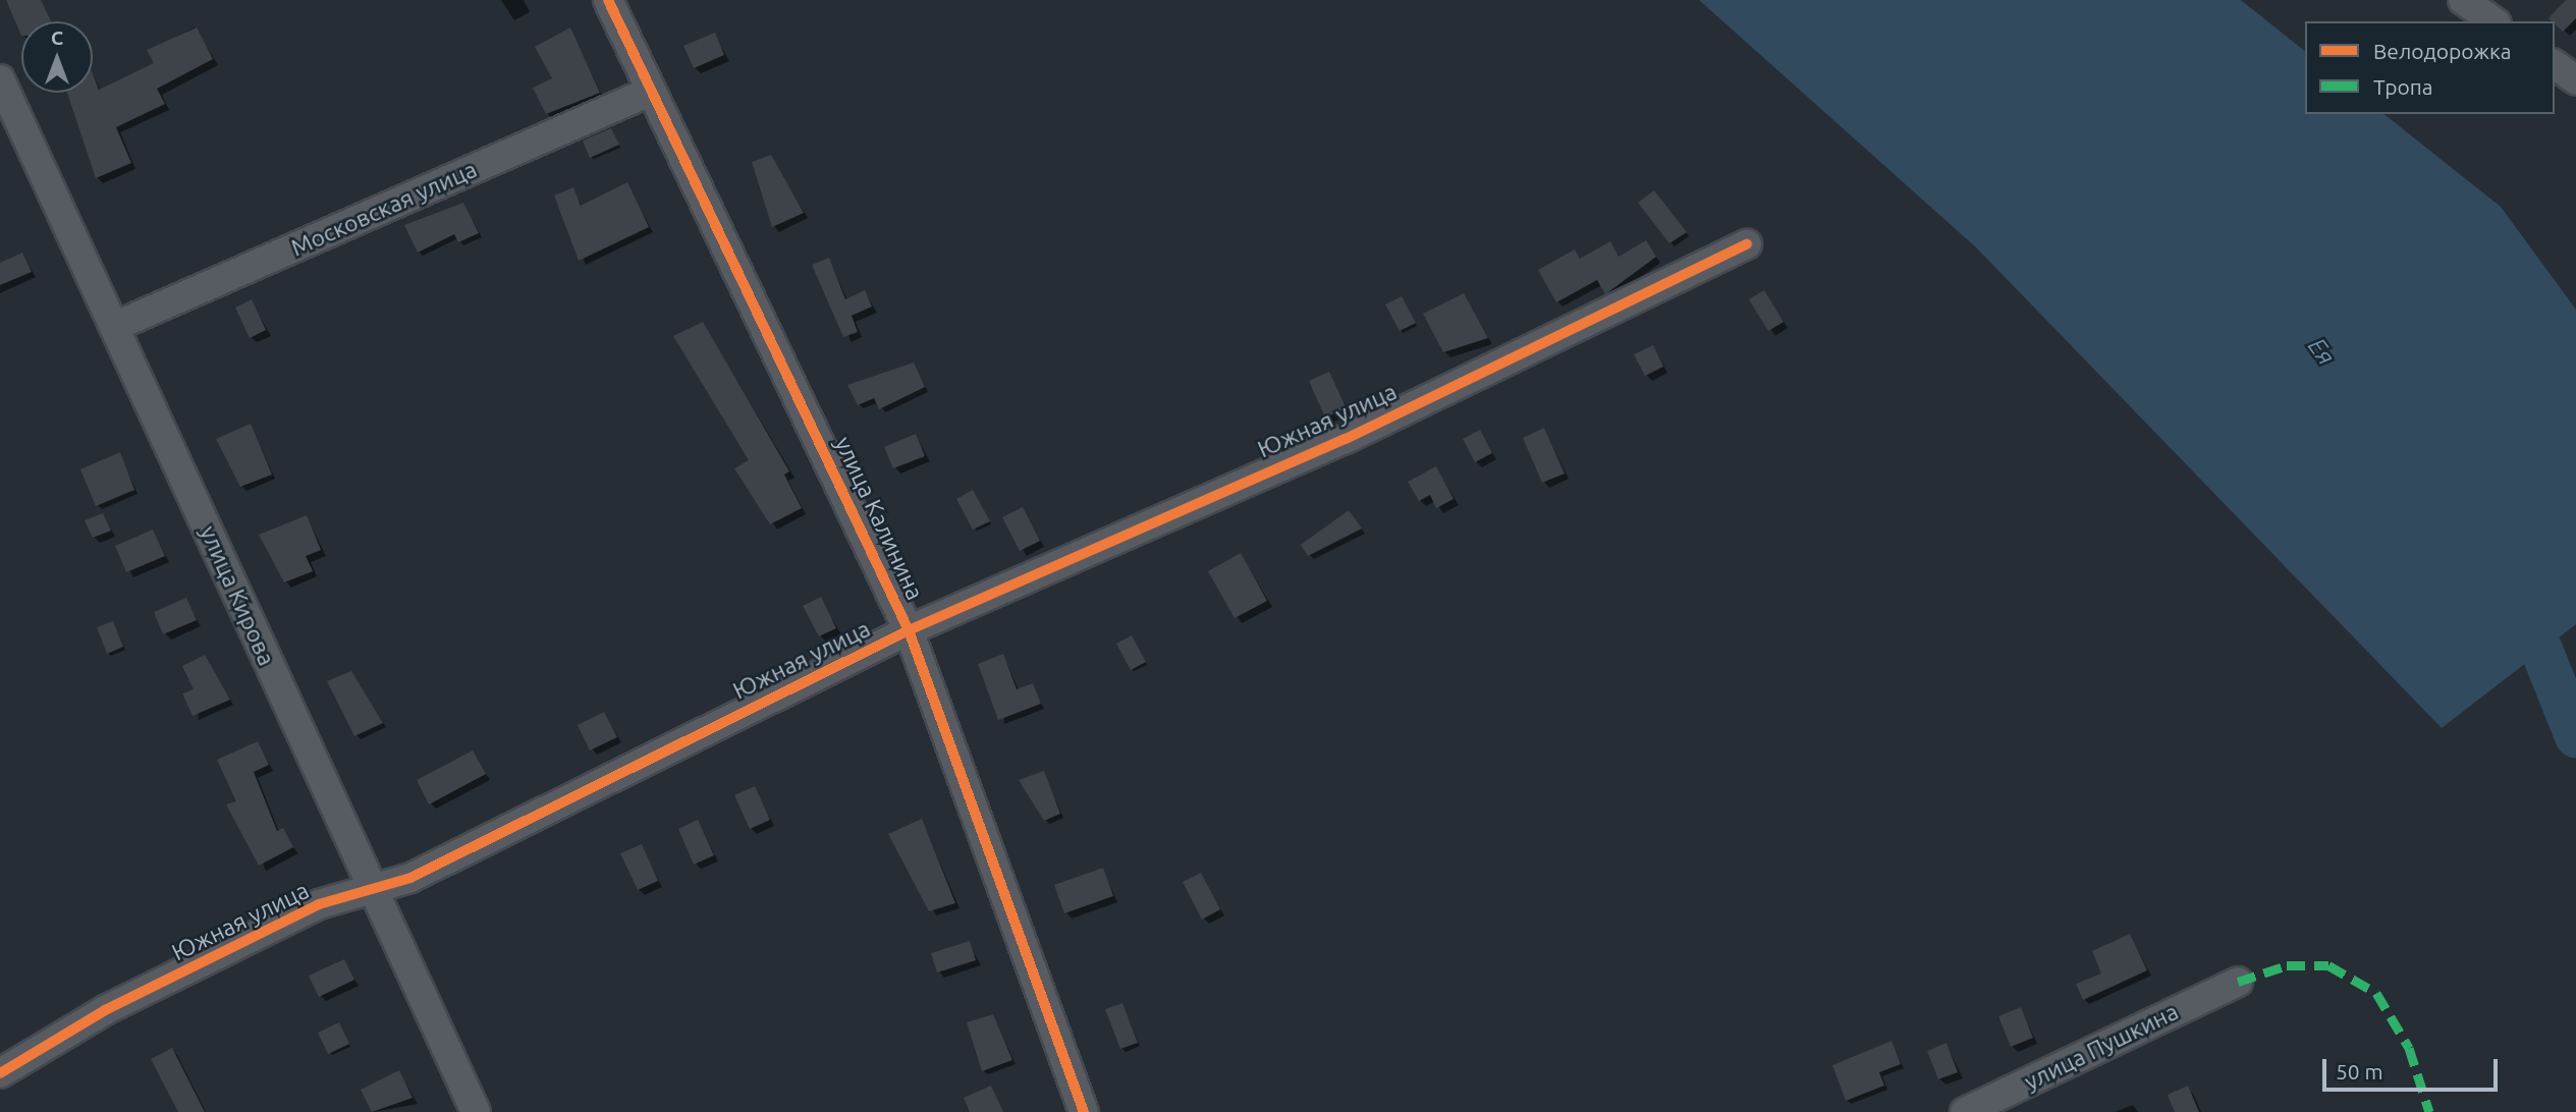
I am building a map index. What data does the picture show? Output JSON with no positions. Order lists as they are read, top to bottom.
{
  "streets": {
    "street": [
      "Московская улица",
      "Южная улица",
      "улица Калинина",
      "улица Кирова",
      "улица Пушкина"
    ]
  },
  "crossings": [
    ["Московская улица", "улица Калинина"],
    ["Московская улица", "улица Кирова"],
    ["Южная улица", "улица Калинина"],
    ["Южная улица", "улица Кирова"]
  ],
  "water": ["Ея"],
  "legend": ["Велодорожка", "Тропа"],
  "scale_bar": "50 m",
  "north": "top"
}
